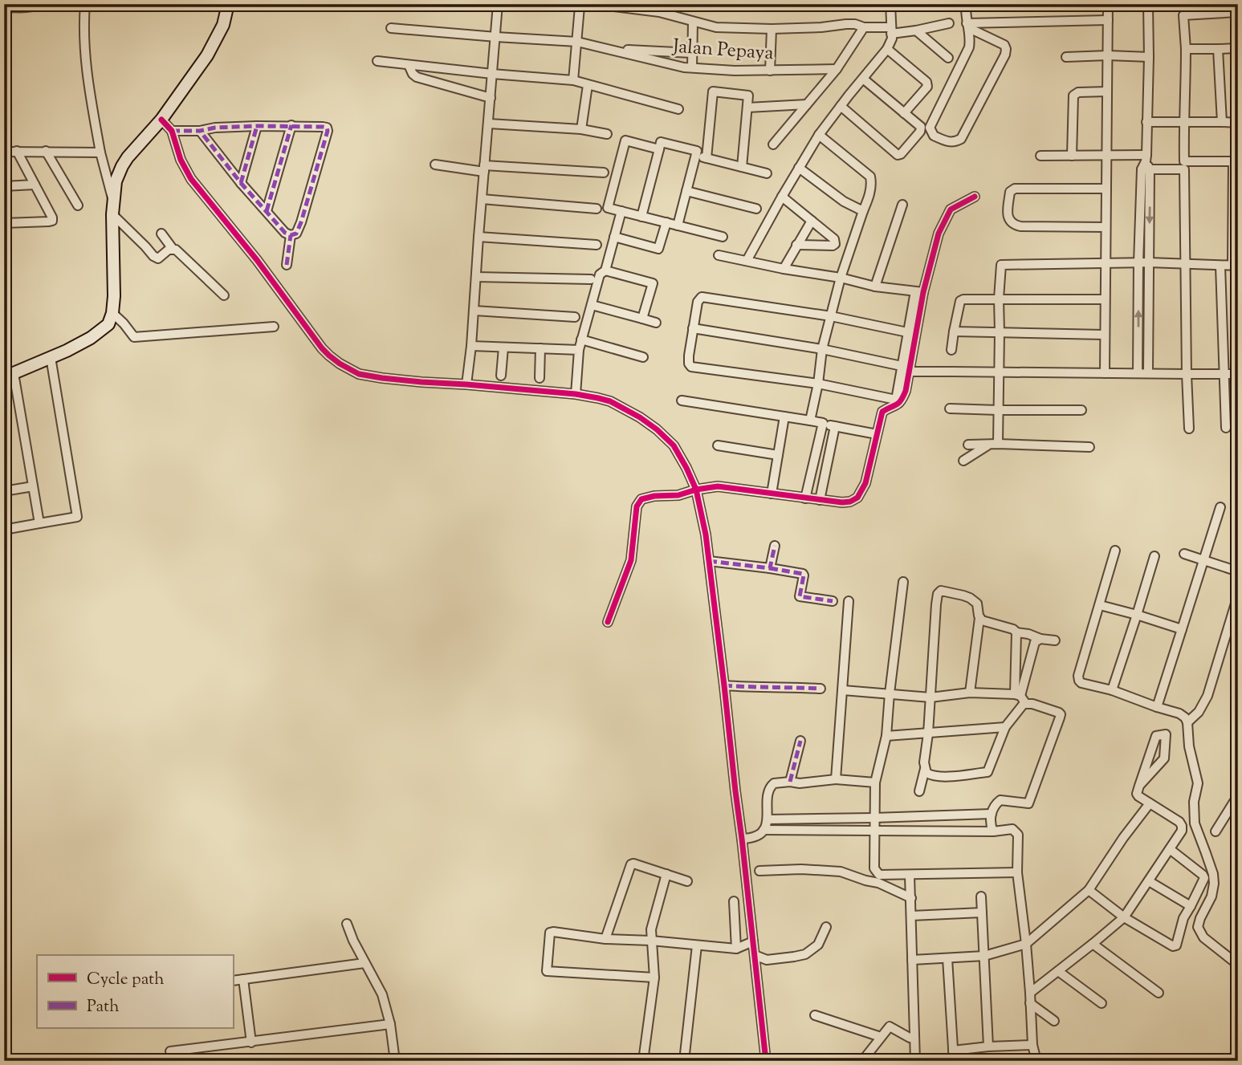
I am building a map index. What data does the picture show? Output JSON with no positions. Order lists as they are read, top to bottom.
{
  "streets": {
    "street": ["Jalan Pepaya"]
  },
  "legend": ["Cycle path", "Path"]
}
